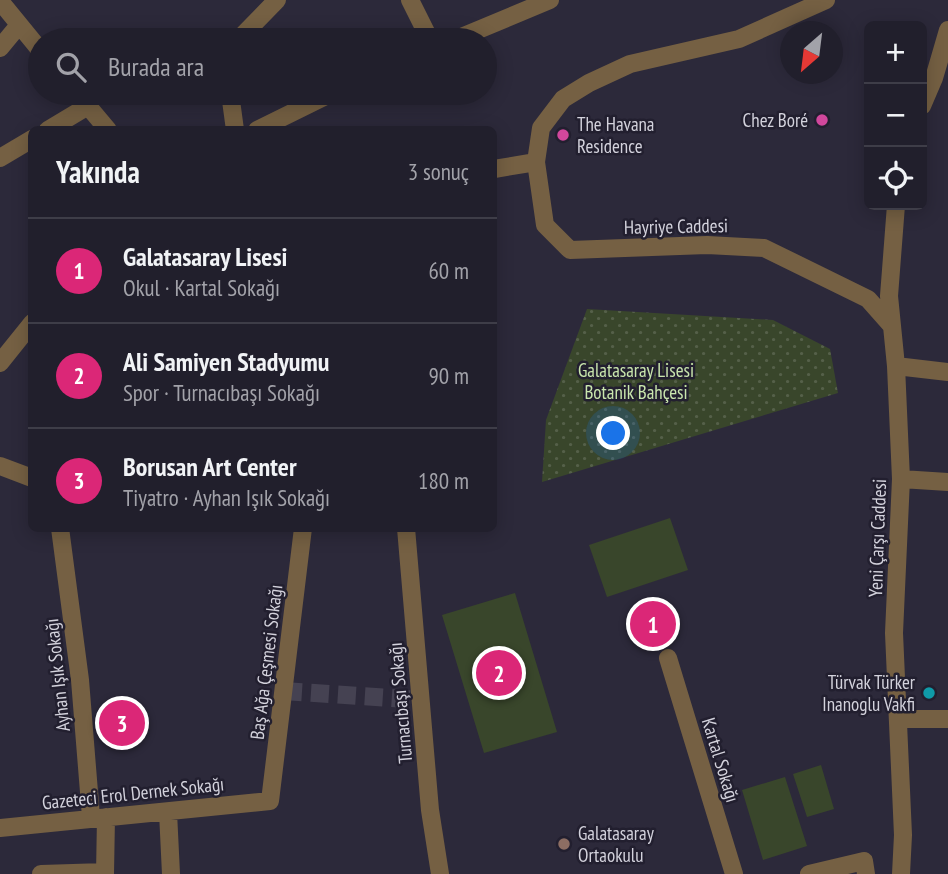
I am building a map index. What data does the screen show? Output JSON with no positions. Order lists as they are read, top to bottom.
{
  "streets": {
    "street": [
      "Hayriye Caddesi",
      "Yeni Çarşı Caddesi",
      "Baş Ağa Çeşmesi Sokağı",
      "Ayhan Işık Sokağı",
      "Turnacıbaşı Sokağı",
      "Kartal Sokağı",
      "Gazeteci Erol Dernek Sokağı"
    ]
  },
  "crossings": [
    ["Hayriye Caddesi", "Yeni Çarşı Caddesi"],
    ["Baş Ağa Çeşmesi Sokağı", "Gazeteci Erol Dernek Sokağı"],
    ["Ayhan Işık Sokağı", "Gazeteci Erol Dernek Sokağı"]
  ],
  "parks": ["Galatasaray Lisesi Botanik Bahçesi"],
  "places": [
    "Chez Boré",
    "The Havana Residence",
    "Türvak Türker Inanoglu Vakfi",
    "Galatasaray Ortaokulu"
  ],
  "north": "bottom left",
  "page": {
    "map_buttons": ["+", "−"],
    "search": "Burada ara",
    "heading": ["Yakında", "3 sonuç"],
    "list": [
      {
        "mark": "1",
        "name": "Galatasaray Lisesi",
        "note": "Okul · Kartal Sokağı",
        "value": "60 m"
      },
      {
        "mark": "2",
        "name": "Ali Samiyen Stadyumu",
        "note": "Spor · Turnacıbaşı Sokağı",
        "value": "90 m"
      },
      {
        "mark": "3",
        "name": "Borusan Art Center",
        "note": "Tiyatro · Ayhan Işık Sokağı",
        "value": "180 m"
      }
    ],
    "pins": ["1", "2", "3"]
  }
}
